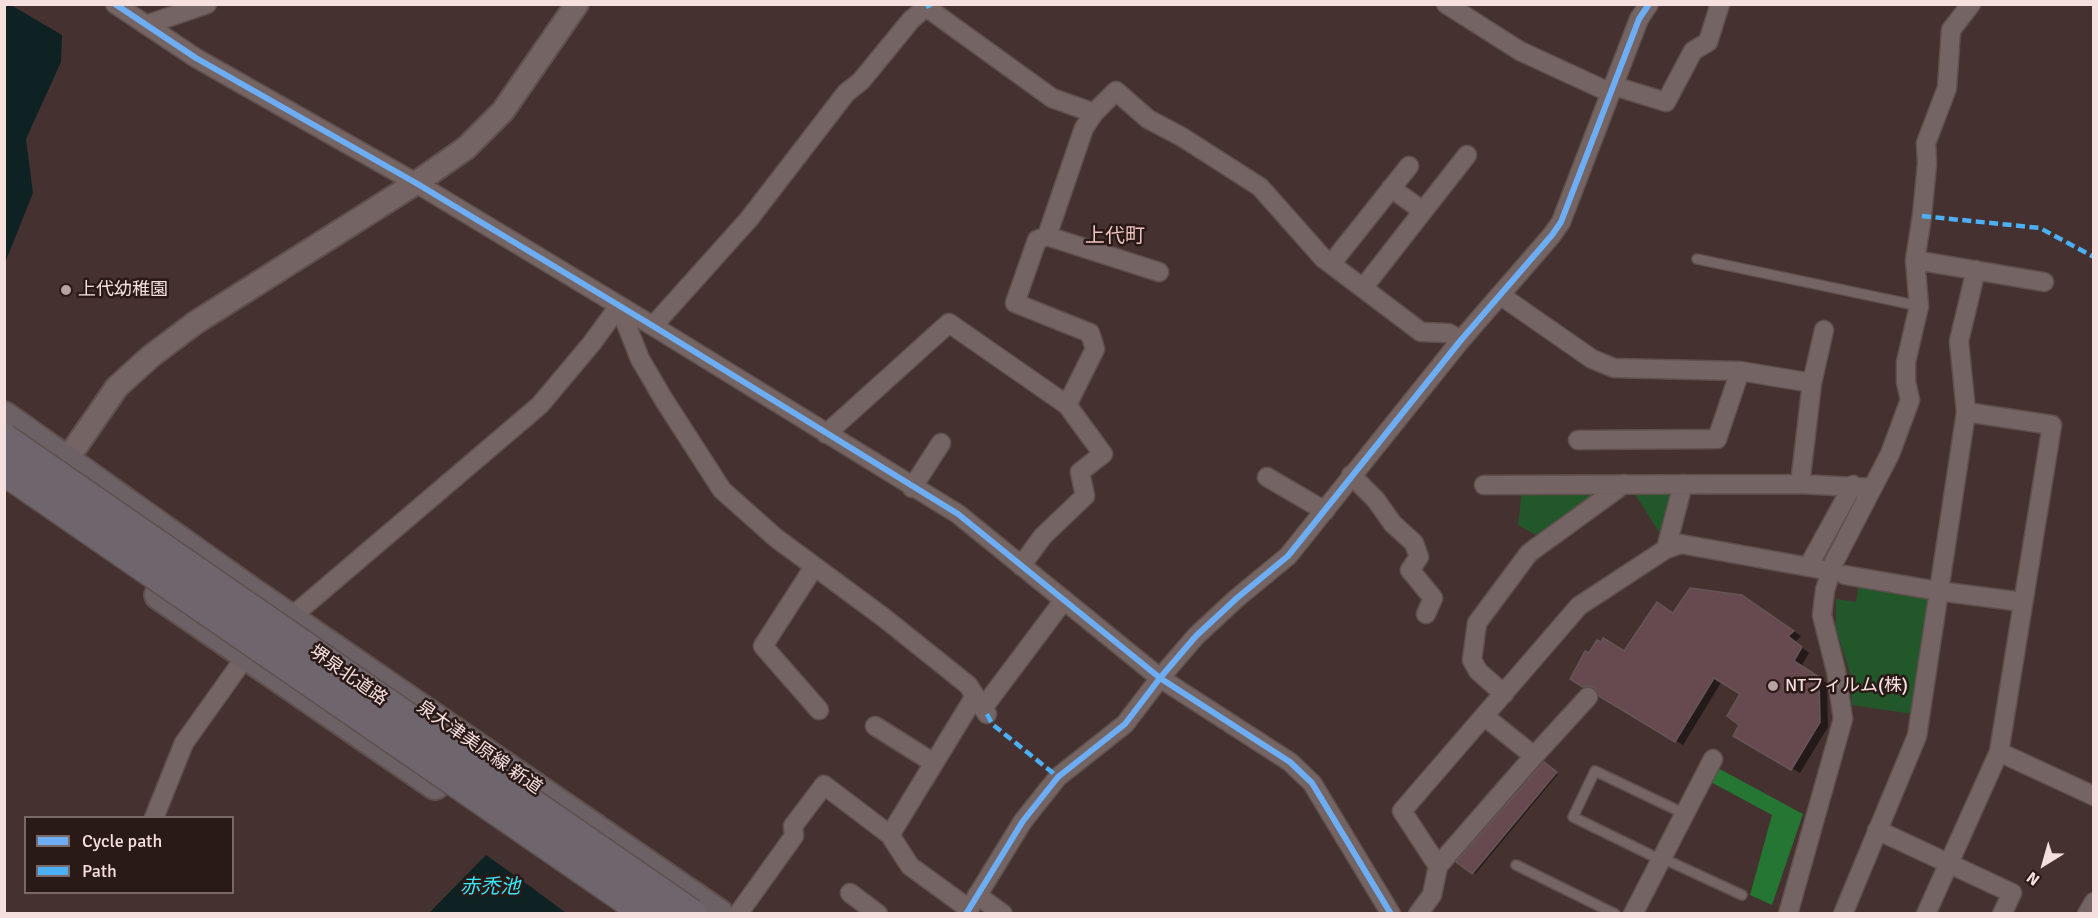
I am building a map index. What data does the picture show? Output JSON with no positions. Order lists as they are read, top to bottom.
{
  "streets": {
    "highway": ["堺泉北道路"],
    "main road": ["泉大津美原線 新道"]
  },
  "districts": ["上代町"],
  "water": ["赤禿池"],
  "places": ["上代幼稚園", "NTフィルム(株)"],
  "legend": ["Cycle path", "Path"],
  "north": "bottom left"
}
